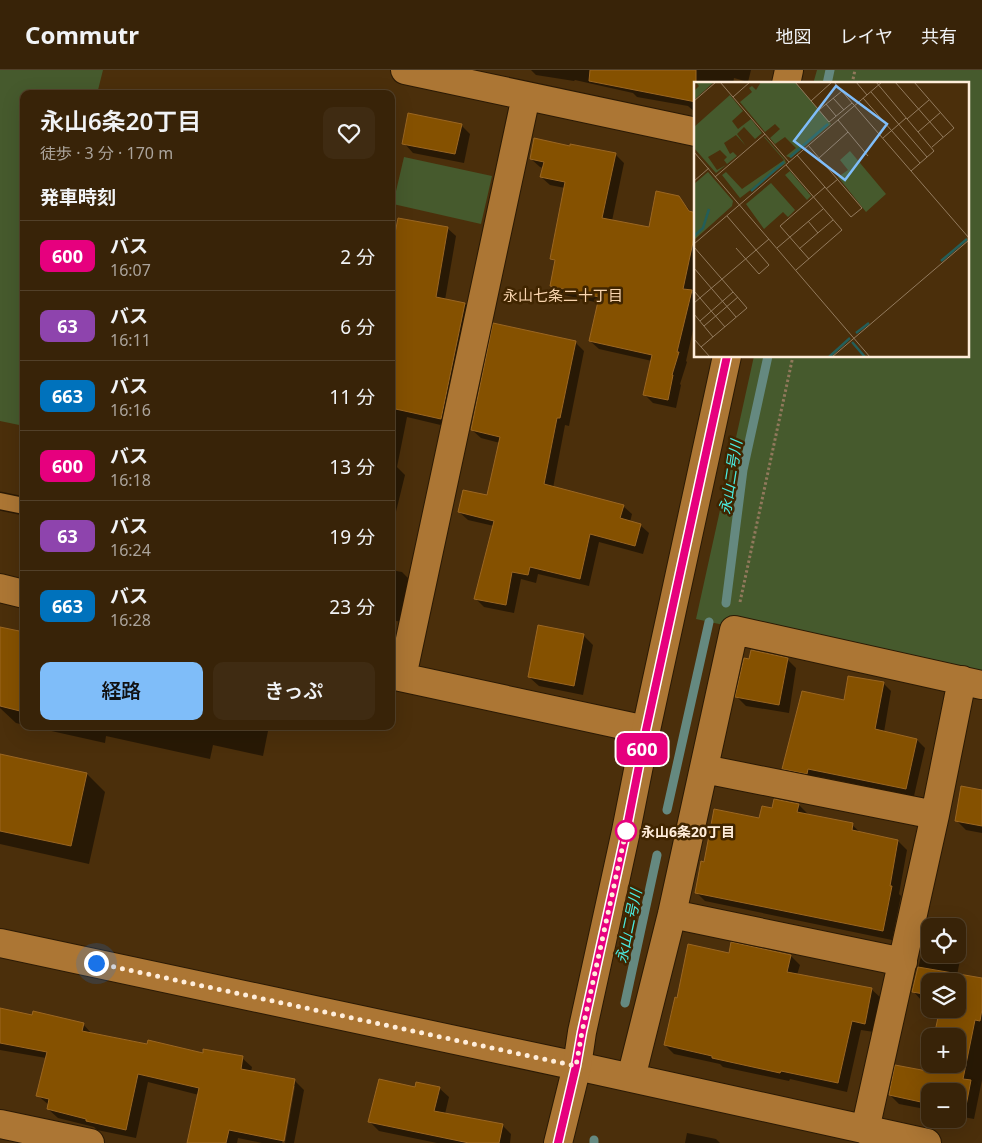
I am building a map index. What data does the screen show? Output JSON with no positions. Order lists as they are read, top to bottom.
{
  "districts": ["永山七条二十丁目"],
  "water": ["永山二号川"],
  "places": ["永山6条20丁目"],
  "lines": ["bus line 600"],
  "page": {
    "header": "Commutr",
    "nav": ["地図", "レイヤ", "共有"],
    "on_map": "600",
    "heading": [
      ["永山6条20丁目", "徒歩 · 3 分 · 170 m"],
      "発車時刻"
    ],
    "list": [
      {
        "mark": "600",
        "name": "バス",
        "note": "16:07",
        "value": "2 分"
      },
      {
        "mark": "63",
        "name": "バス",
        "note": "16:11",
        "value": "6 分"
      },
      {
        "mark": "663",
        "name": "バス",
        "note": "16:16",
        "value": "11 分"
      },
      {
        "mark": "600",
        "name": "バス",
        "note": "16:18",
        "value": "13 分"
      },
      {
        "mark": "63",
        "name": "バス",
        "note": "16:24",
        "value": "19 分"
      },
      {
        "mark": "663",
        "name": "バス",
        "note": "16:28",
        "value": "23 分"
      }
    ],
    "buttons": ["経路", "きっぷ"],
    "map_buttons": ["+", "−"]
  }
}
